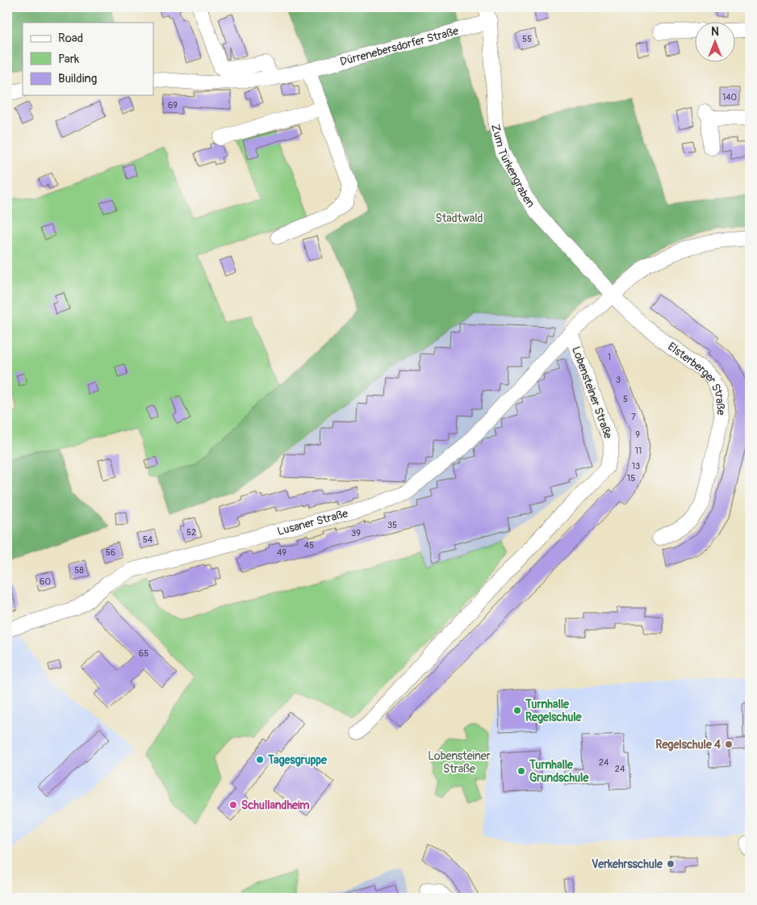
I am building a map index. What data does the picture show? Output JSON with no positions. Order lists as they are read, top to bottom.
{
  "streets": {
    "street": [
      "Dürrenebersdorfer Straße",
      "Zum Türkengraben",
      "Elsterberger Straße",
      "Lobensteiner Straße",
      "Lusaner Straße"
    ]
  },
  "crossings": [
    ["Dürrenebersdorfer Straße", "Zum Türkengraben"],
    ["Zum Türkengraben", "Elsterberger Straße"],
    ["Zum Türkengraben", "Lobensteiner Straße"],
    ["Elsterberger Straße", "Lobensteiner Straße"],
    ["Lobensteiner Straße", "Lusaner Straße"]
  ],
  "parks": ["Stadtwald", "Lobensteiner Straße"],
  "places": [
    "Turnhalle Regelschule",
    "Regelschule 4",
    "Tagesgruppe",
    "Turnhalle Grundschule",
    "Schullandheim",
    "Verkehrsschule"
  ],
  "house_numbers": [
    "55",
    "140",
    "69",
    "1",
    "3",
    "5",
    "7",
    "9",
    "11",
    "13",
    "15",
    "35",
    "52",
    "39",
    "54",
    "45",
    "56",
    "49",
    "58",
    "60",
    "65",
    "24",
    "24"
  ],
  "legend": ["Road", "Park", "Building"],
  "north": "top"
}
